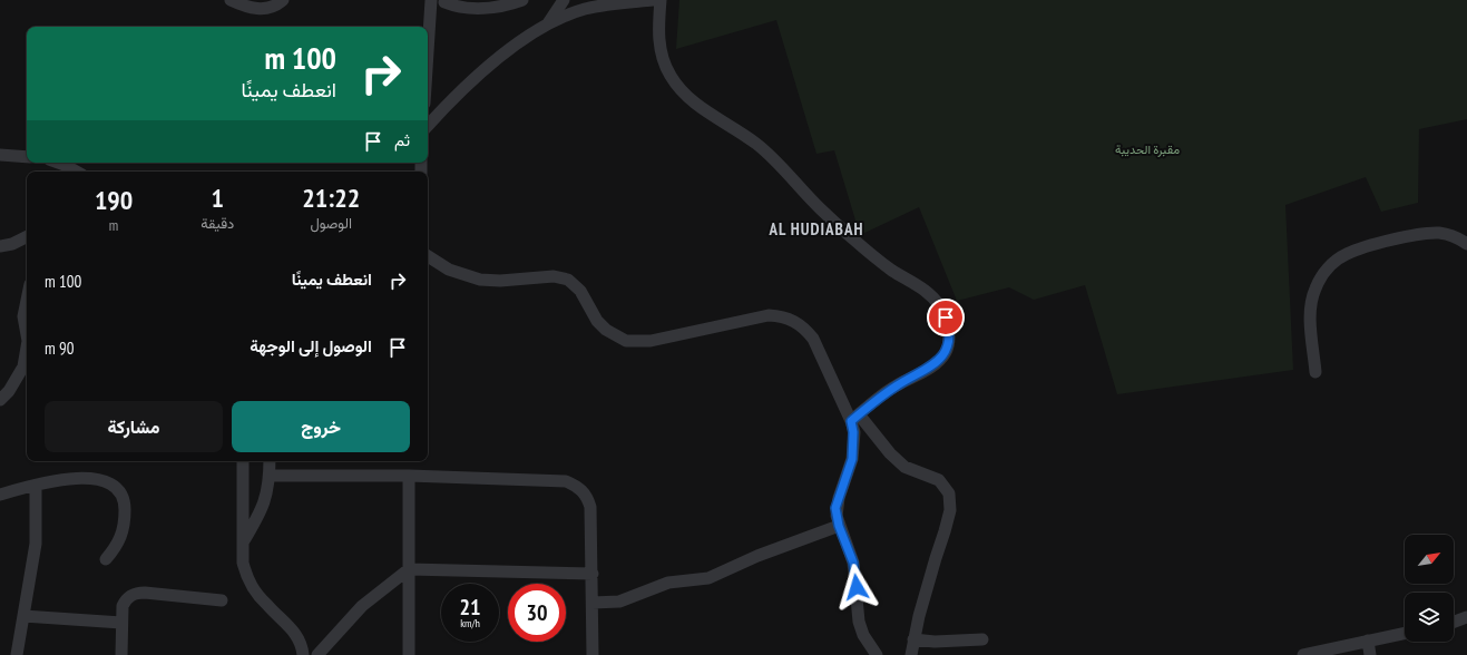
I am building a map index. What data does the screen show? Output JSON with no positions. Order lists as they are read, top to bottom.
{
  "districts": ["AL HUDIABAH"],
  "parks": ["مقبرة الحديبة"],
  "north": "top right",
  "page": {
    "turn": ["100 m", "انعطف يمينًا"],
    "then": "ثم",
    "eta": [
      "21:22",
      "الوصول",
      "1",
      "دقيقة",
      "190",
      "m"
    ],
    "list": [
      {
        "name": "انعطف يمينًا",
        "value": "100 m"
      },
      {
        "name": "الوصول إلى الوجهة",
        "value": "90 m"
      }
    ],
    "buttons": ["خروج", "مشاركة"],
    "speed": "21 km/h",
    "limit": "30"
  }
}
